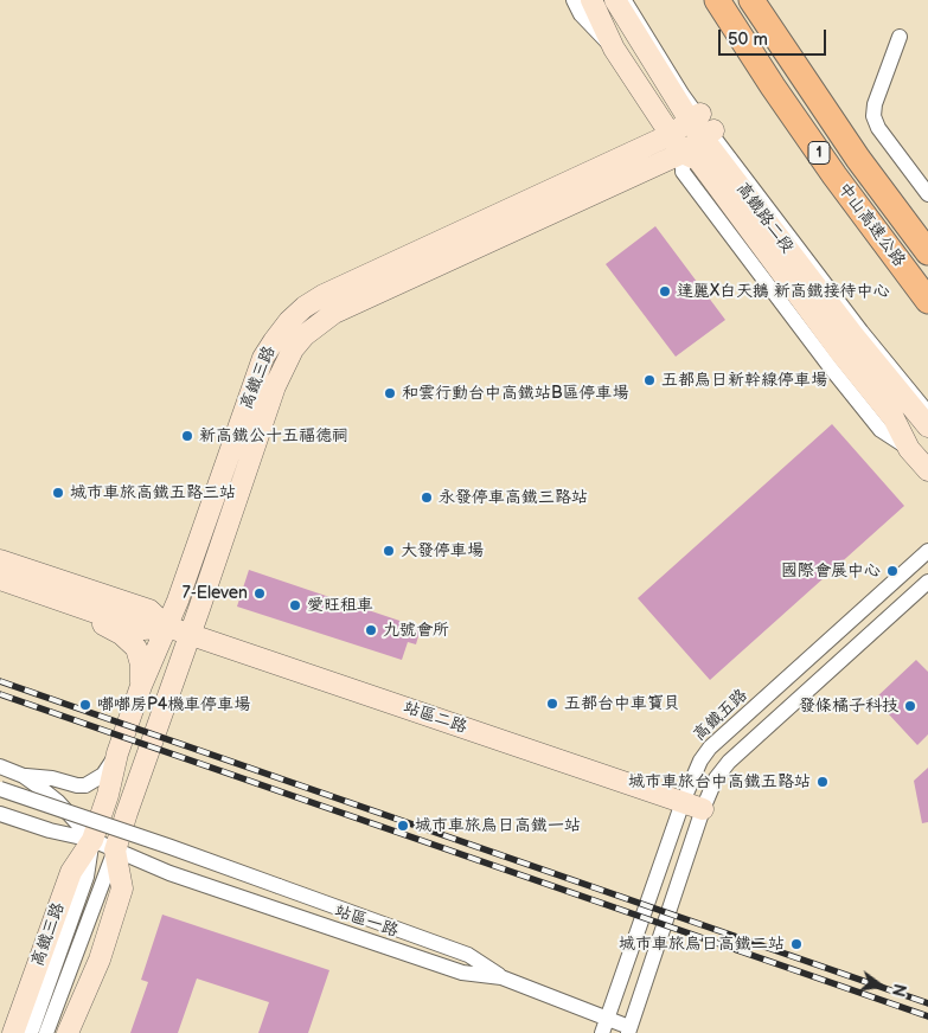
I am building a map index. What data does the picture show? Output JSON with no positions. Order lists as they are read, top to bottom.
{
  "streets": {
    "highway": ["1", "中山高速公路"],
    "street": [
      "高鐵路二段",
      "高鐵三路",
      "高鐵五路",
      "站區二路",
      "站區一路"
    ]
  },
  "crossings": [
    ["高鐵路二段", "高鐵三路"],
    ["高鐵三路", "站區二路"],
    ["高鐵三路", "站區一路"],
    ["高鐵五路", "站區二路"],
    ["高鐵五路", "站區一路"]
  ],
  "places": [
    "達麗X白天鵝 新高鐵接待中心",
    "五都烏日新幹線停車場",
    "和雲行動台中高鐵站B區停車場",
    "新高鐵公十五福德祠",
    "城市車旅高鐵五路三站",
    "永發停車高鐵三路站",
    "大發停車場",
    "國際會展中心",
    "7-Eleven",
    "愛旺租車",
    "九號會所",
    "五都台中車寶貝",
    "嘟嘟房P4機車停車場",
    "發條橘子科技",
    "城市車旅台中高鐵五路站",
    "城市車旅烏日高鐵一站",
    "城市車旅烏日高鐵二站"
  ],
  "scale_bar": "50 m",
  "north": "right"
}
